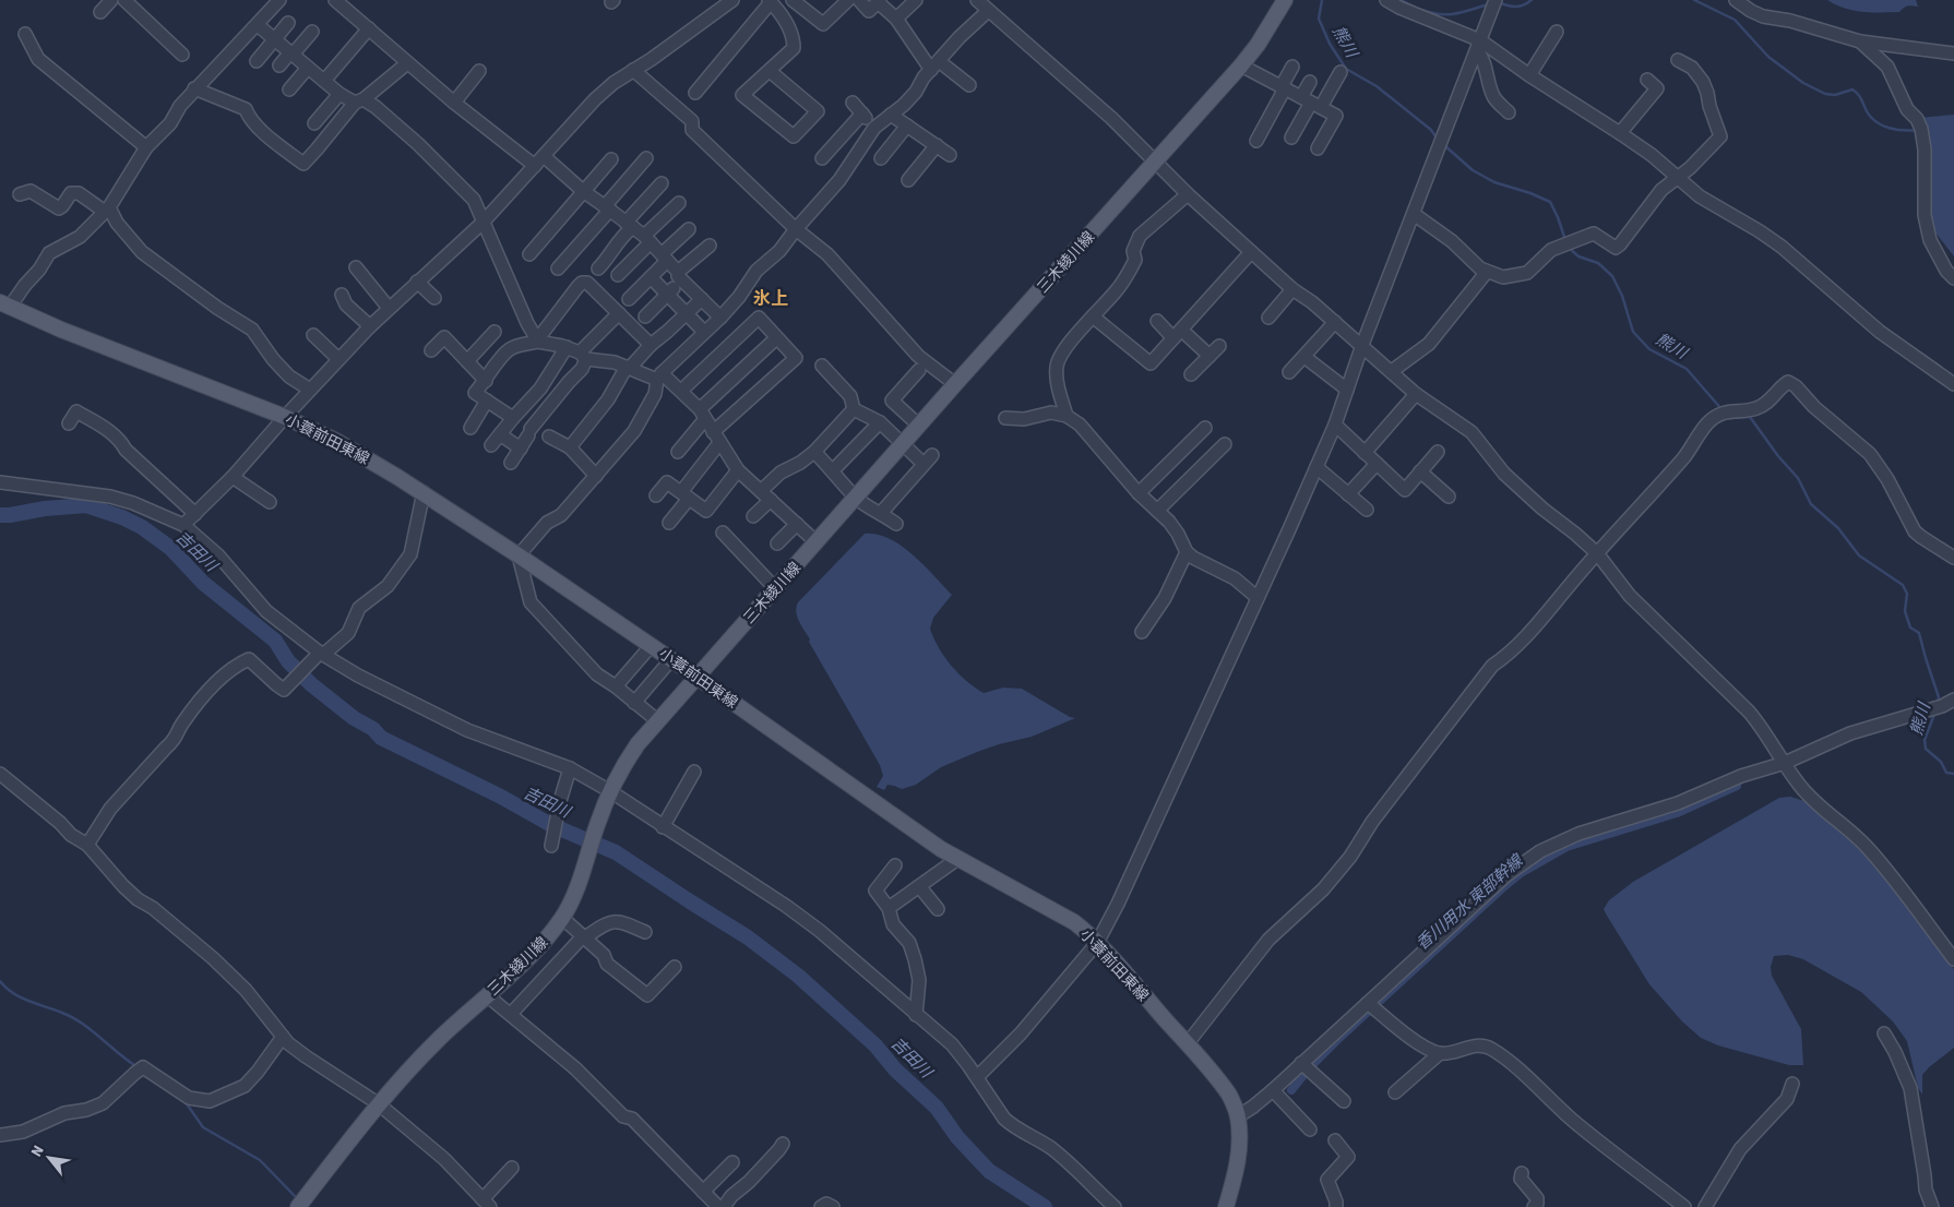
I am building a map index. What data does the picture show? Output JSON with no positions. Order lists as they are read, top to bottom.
{
  "streets": {
    "main road": ["三木綾川線", "小蓑前田東線"]
  },
  "crossings": [
    ["三木綾川線", "小蓑前田東線"]
  ],
  "districts": ["氷上"],
  "water": ["熊川", "吉田川", "香川用水 東部幹線"],
  "north": "top left"
}
